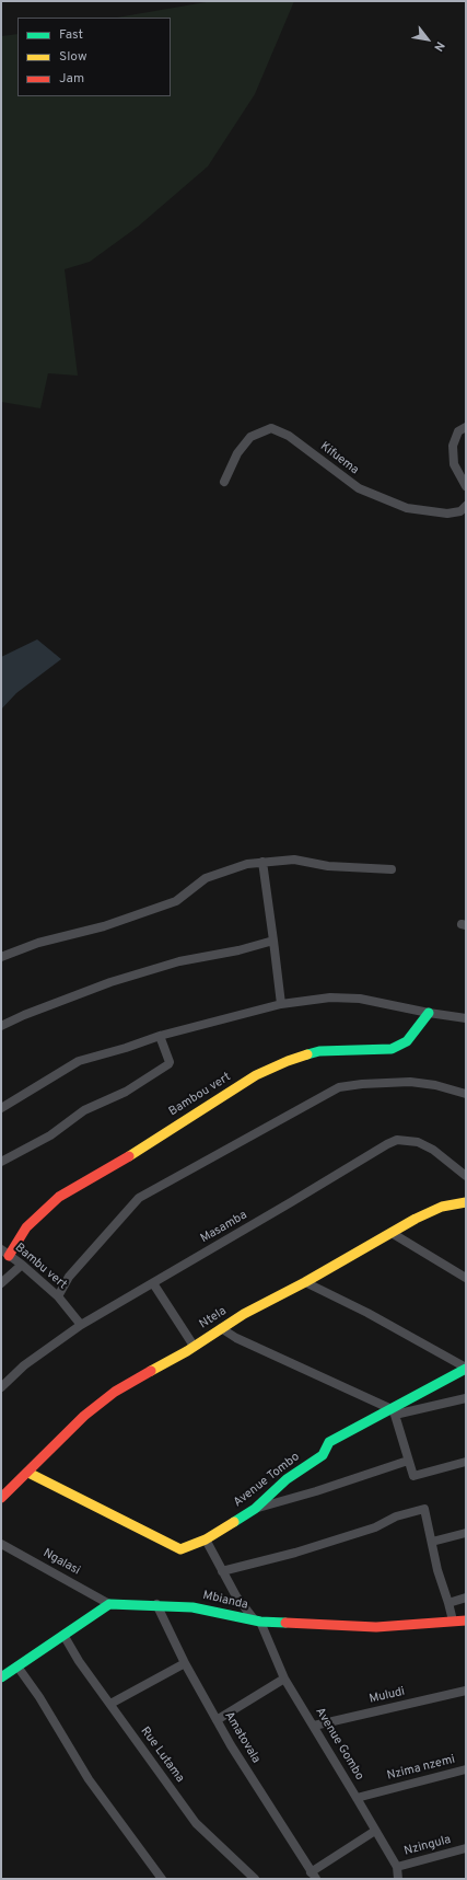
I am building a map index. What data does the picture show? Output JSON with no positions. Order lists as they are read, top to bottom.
{
  "streets": {
    "street": [
      "Kifuema",
      "Bambou vert",
      "Masamba",
      "Bambu vert",
      "Ntela",
      "Avenue Tombo",
      "Ngalasi",
      "Mbianda",
      "Muludi",
      "Amatovala",
      "Avenue Gombo",
      "Rue Lutama",
      "Nzima nzemi",
      "Nzingula"
    ]
  },
  "crossings": [
    ["Bambou vert", "Bambu vert"],
    ["Masamba", "Bambu vert"],
    ["Ntela", "Avenue Tombo"],
    ["Avenue Tombo", "Avenue Gombo"],
    ["Ngalasi", "Mbianda"],
    ["Mbianda", "Amatovala"],
    ["Mbianda", "Avenue Gombo"],
    ["Muludi", "Avenue Gombo"],
    ["Avenue Gombo", "Nzima nzemi"],
    ["Avenue Gombo", "Nzingula"]
  ],
  "legend": ["Fast", "Slow", "Jam"],
  "north": "bottom right"
}
